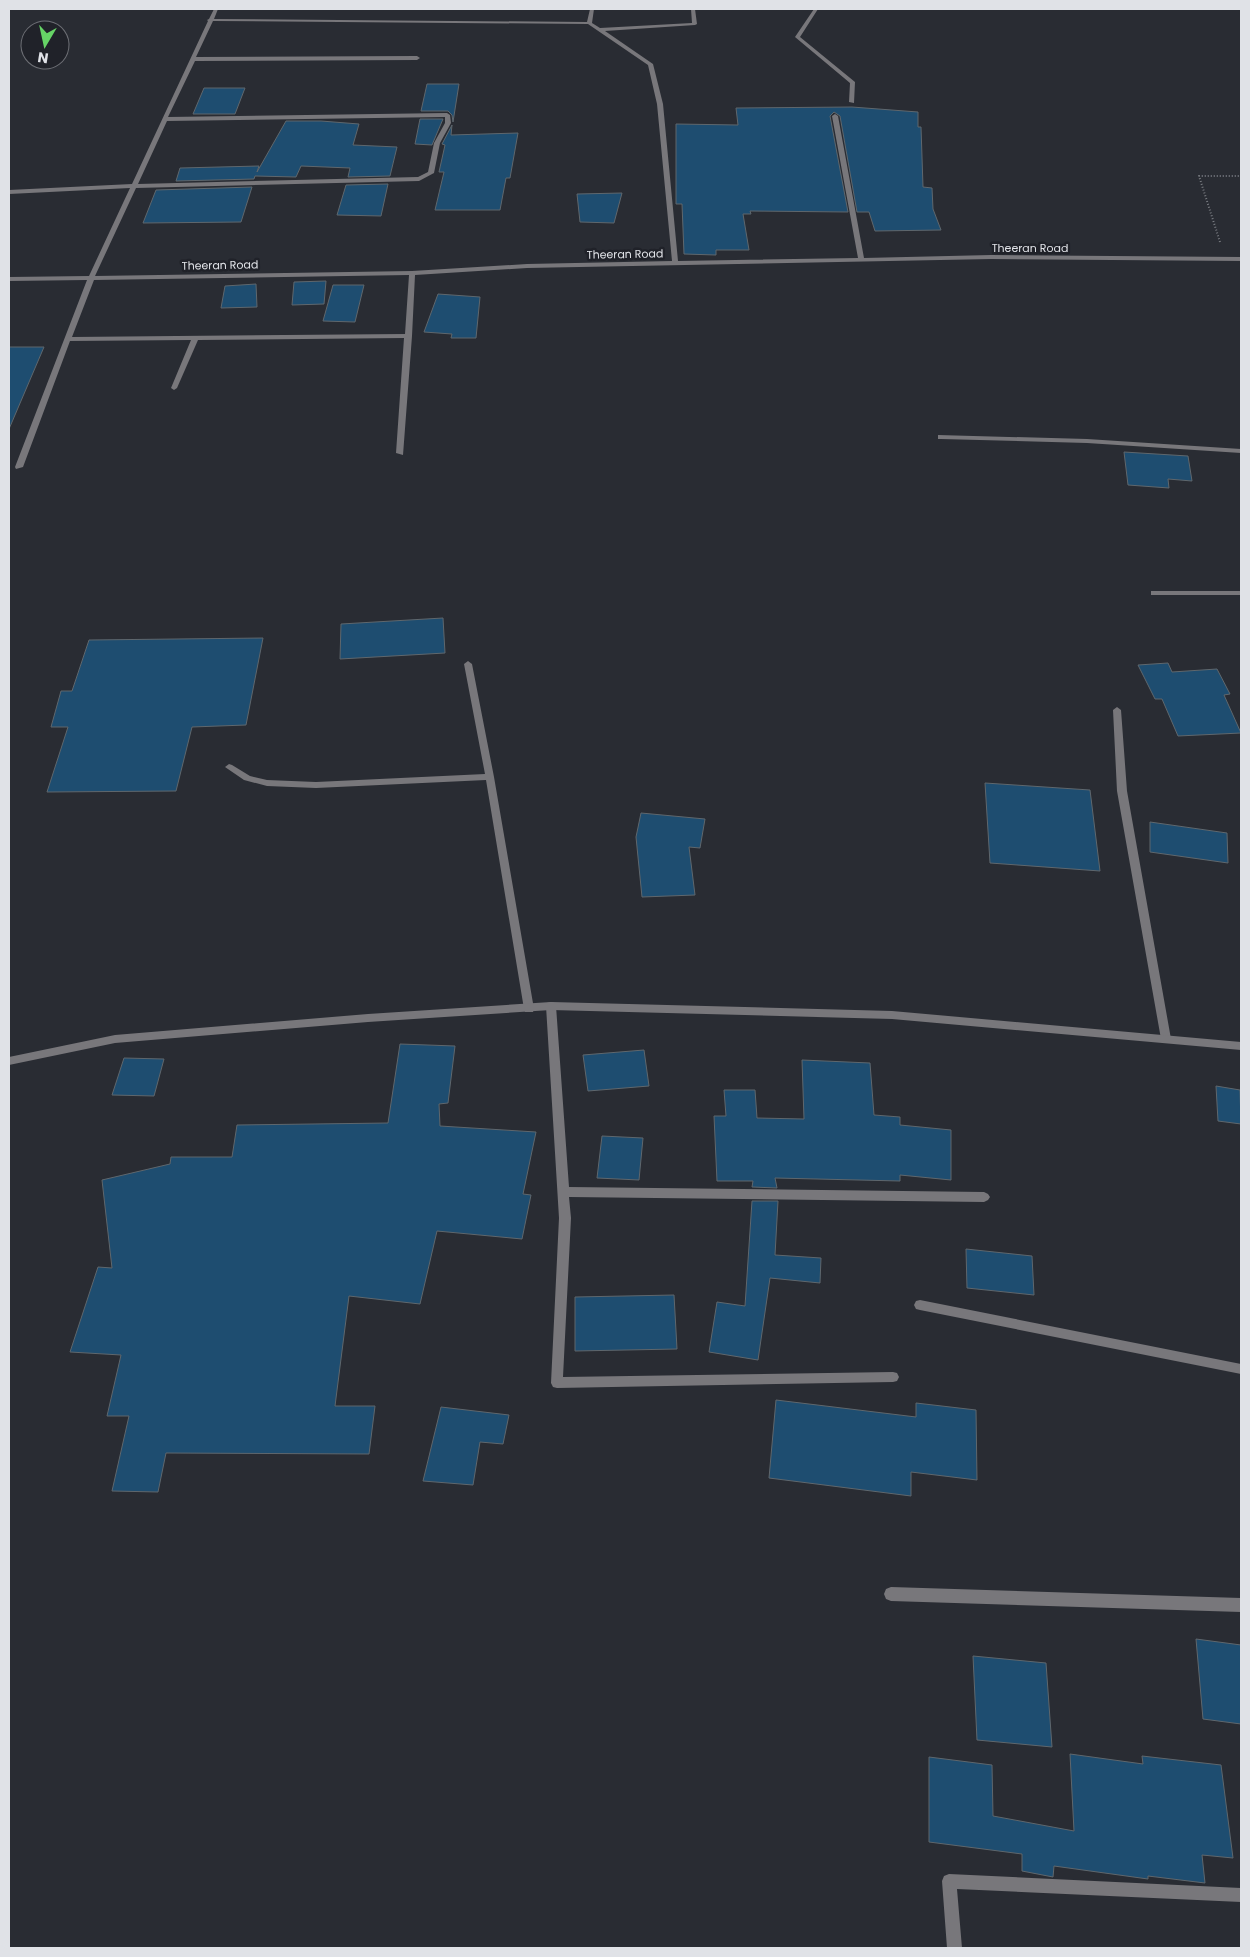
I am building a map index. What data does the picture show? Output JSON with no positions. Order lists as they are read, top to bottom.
{
  "streets": {
    "street": ["Theeran Road"]
  },
  "north": "bottom"
}
